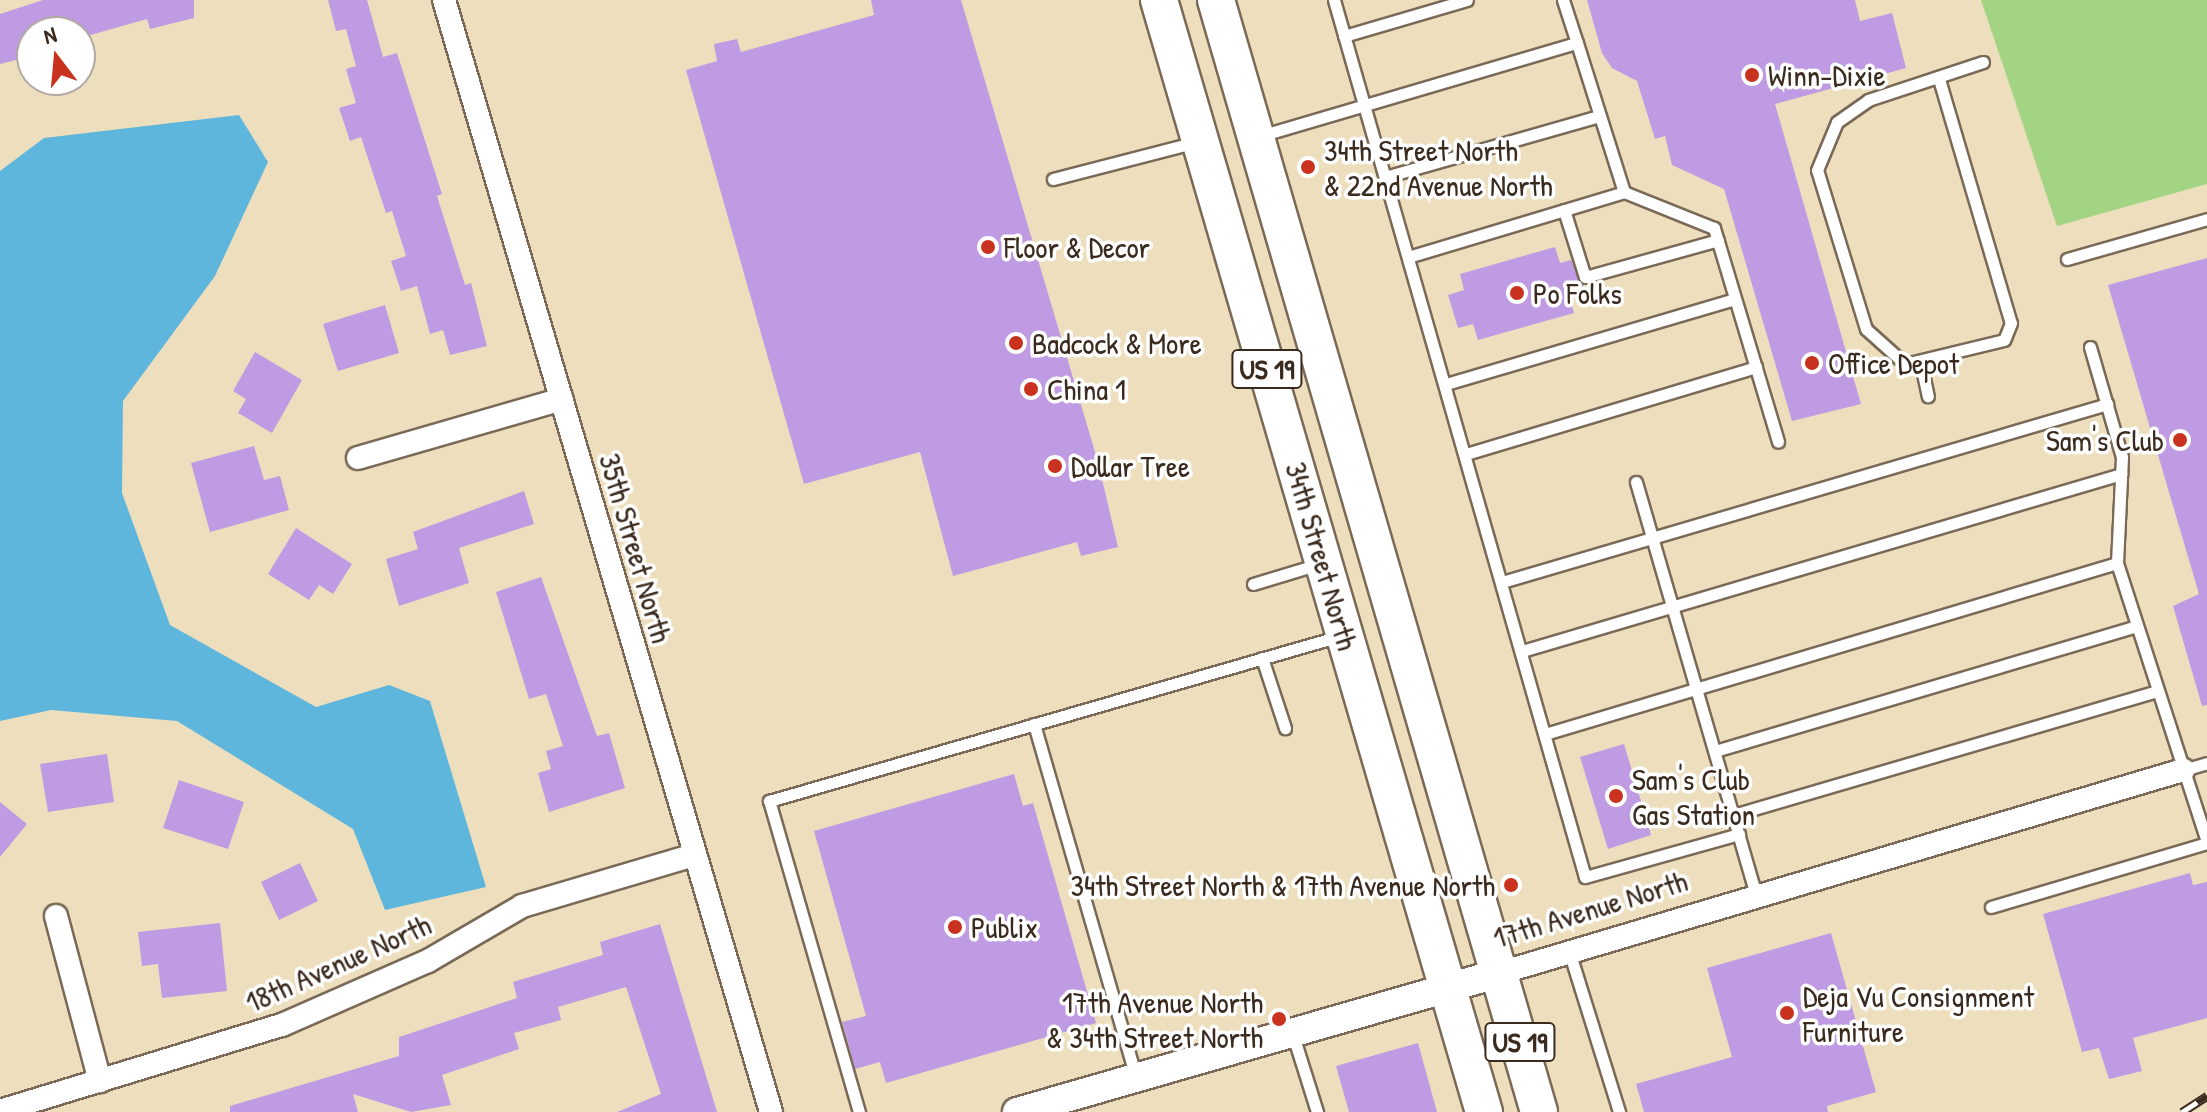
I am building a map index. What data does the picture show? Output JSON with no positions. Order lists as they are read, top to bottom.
{
  "streets": {
    "highway": ["US 19", "34th Street North"],
    "street": ["35th Street North", "17th Avenue North", "18th Avenue North"]
  },
  "crossings": [
    ["35th Street North", "18th Avenue North"],
    ["34th Street North", "17th Avenue North"]
  ],
  "places": [
    "Winn-Dixie",
    "34th Street North & 22nd Avenue North",
    "Floor & Decor",
    "Po Folks",
    "Badcock & More",
    "Office Depot",
    "China 1",
    "Sam's Club",
    "Dollar Tree",
    "Sam's Club Gas Station",
    "34th Street North & 17th Avenue North",
    "Publix",
    "Deja Vu Consignment Furniture",
    "17th Avenue North & 34th Street North"
  ],
  "north": "top"
}
